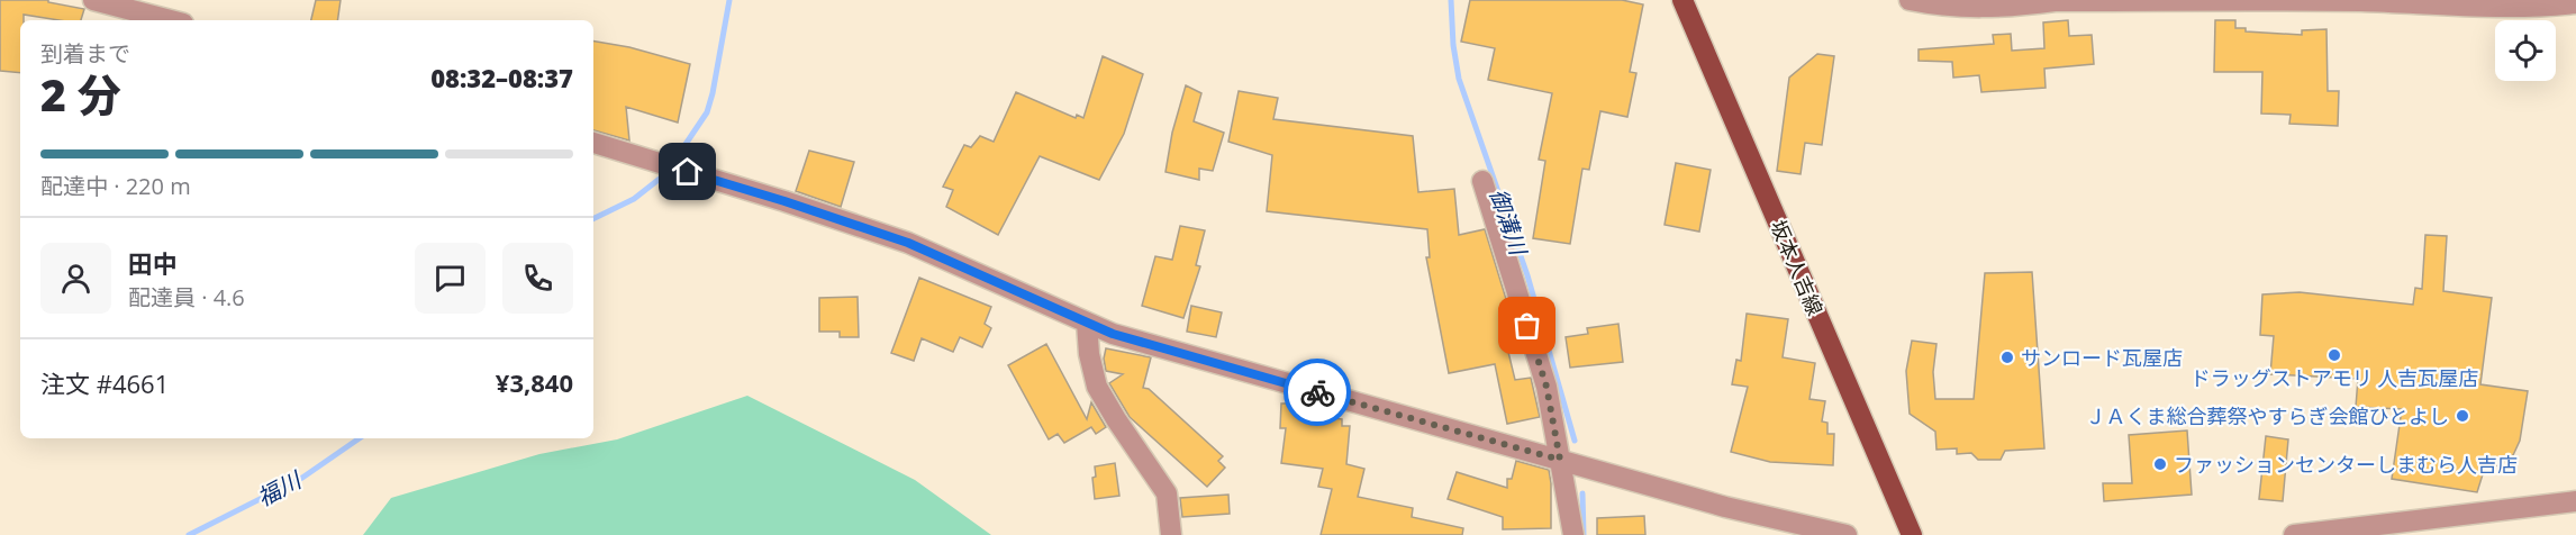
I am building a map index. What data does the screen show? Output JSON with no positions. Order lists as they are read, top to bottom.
{
  "streets": {
    "main road": ["坂本人吉線"]
  },
  "water": ["御溝川", "福川"],
  "places": [
    "ドラッグストアモリ 人吉瓦屋店",
    "サンロード瓦屋店",
    "ＪＡくま総合葬祭やすらぎ会館ひとよし",
    "ファッションセンターしまむら人吉店"
  ],
  "page": {
    "heading": ["2 分", "到着まで", "08:32–08:37"],
    "panel": [
      "田中",
      "配達員 · 4.6",
      "注文 #4661",
      "¥3,840"
    ],
    "bar": "配達中 · 220 m"
  }
}
